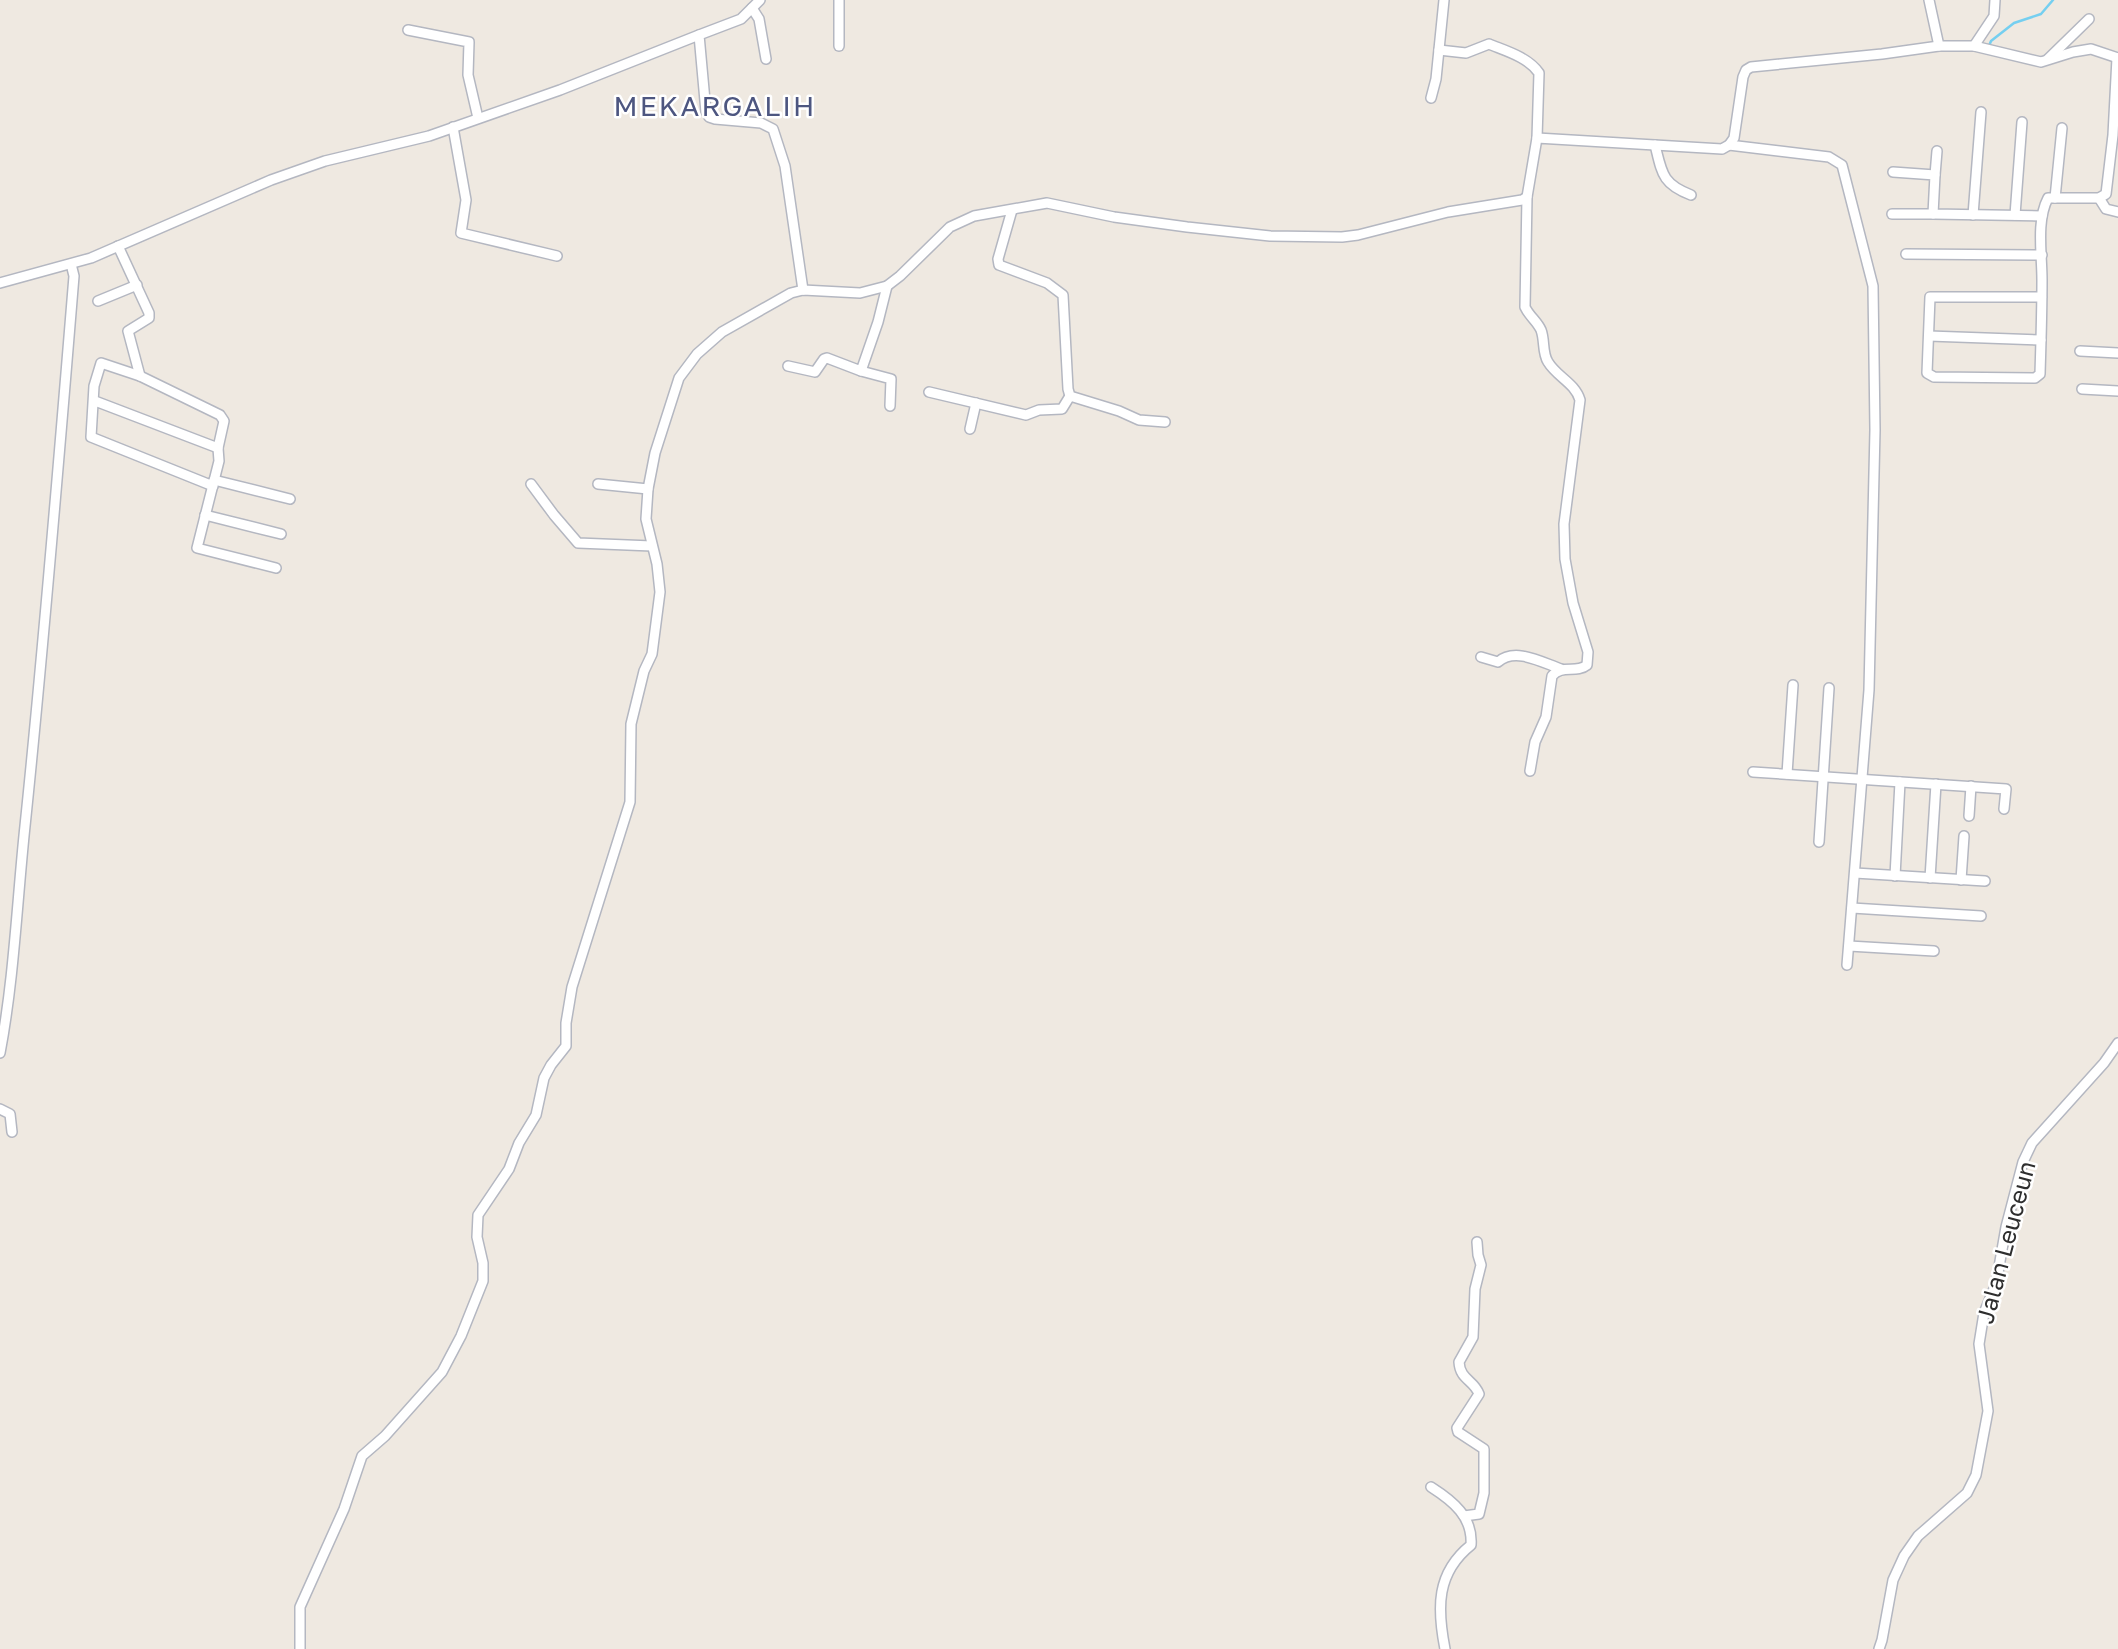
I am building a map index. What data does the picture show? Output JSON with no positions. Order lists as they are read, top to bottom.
{
  "streets": {
    "street": ["Jalan Leuceun"]
  },
  "districts": ["MEKARGALIH"]
}
